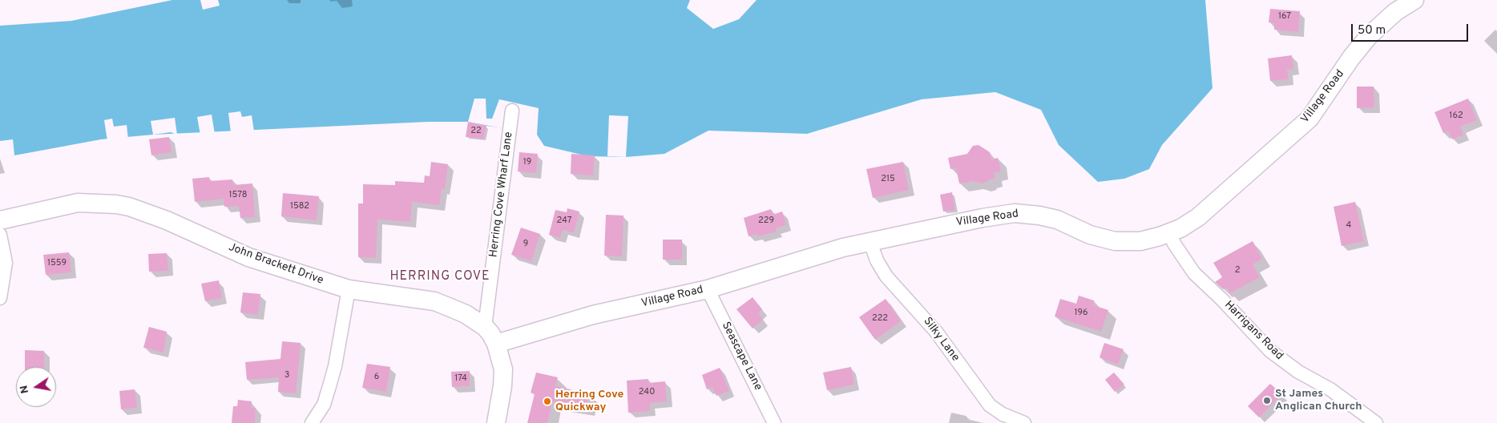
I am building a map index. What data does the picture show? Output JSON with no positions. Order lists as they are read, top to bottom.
{
  "streets": {
    "street": [
      "Village Road",
      "Herring Cove Wharf Lane",
      "John Brackett Drive",
      "Harrigans Road",
      "Silky Lane",
      "Seascape Lane"
    ]
  },
  "crossings": [
    ["Village Road", "John Brackett Drive"],
    ["Village Road", "Harrigans Road"],
    ["Village Road", "Silky Lane"],
    ["Village Road", "Seascape Lane"],
    ["Herring Cove Wharf Lane", "John Brackett Drive"]
  ],
  "districts": ["HERRING COVE"],
  "places": ["St James Anglican Church", "Herring Cove Quickway"],
  "house_numbers": [
    "167",
    "162",
    "22",
    "19",
    "215",
    "1578",
    "1582",
    "247",
    "229",
    "4",
    "9",
    "1559",
    "2",
    "196",
    "222",
    "3",
    "6",
    "174",
    "240"
  ],
  "scale_bar": "50 m",
  "north": "left"
}
